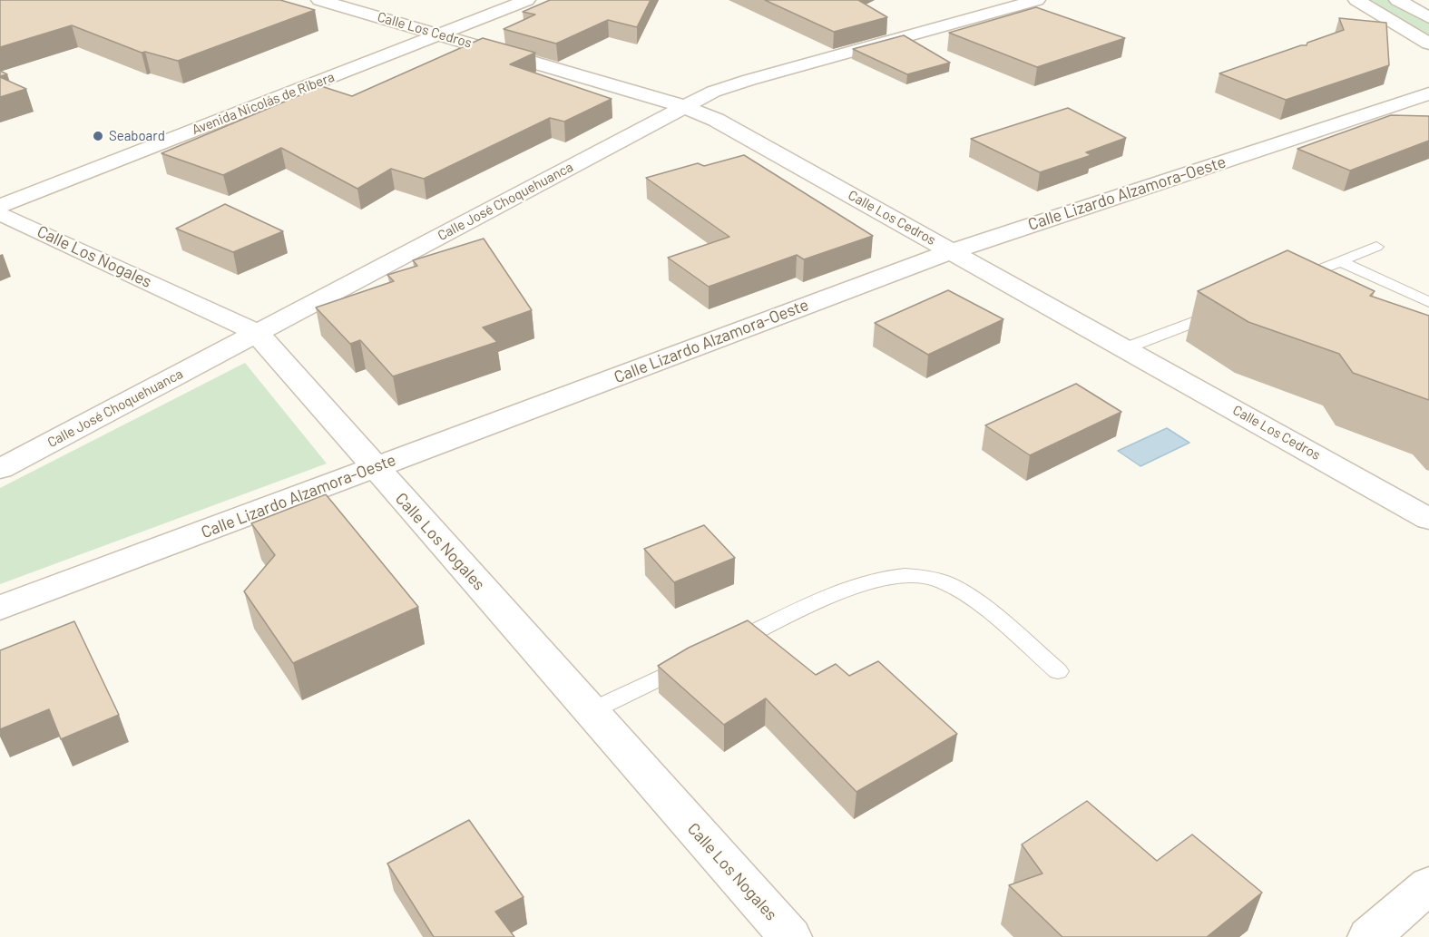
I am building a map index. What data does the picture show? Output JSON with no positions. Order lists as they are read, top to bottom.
{
  "streets": {
    "street": [
      "Calle Los Cedros",
      "Avenida Nicolás de Ribera",
      "Calle Lizardo Alzamora-Oeste",
      "Calle José Choquehuanca",
      "Calle Los Nogales"
    ]
  },
  "crossings": [
    ["Calle Los Cedros", "Avenida Nicolás de Ribera"],
    ["Calle Los Cedros", "Calle Lizardo Alzamora-Oeste"],
    ["Calle Los Cedros", "Calle José Choquehuanca"],
    ["Calle Lizardo Alzamora-Oeste", "Calle Los Nogales"],
    ["Calle José Choquehuanca", "Calle Los Nogales"]
  ],
  "places": ["Seaboard"]
}
